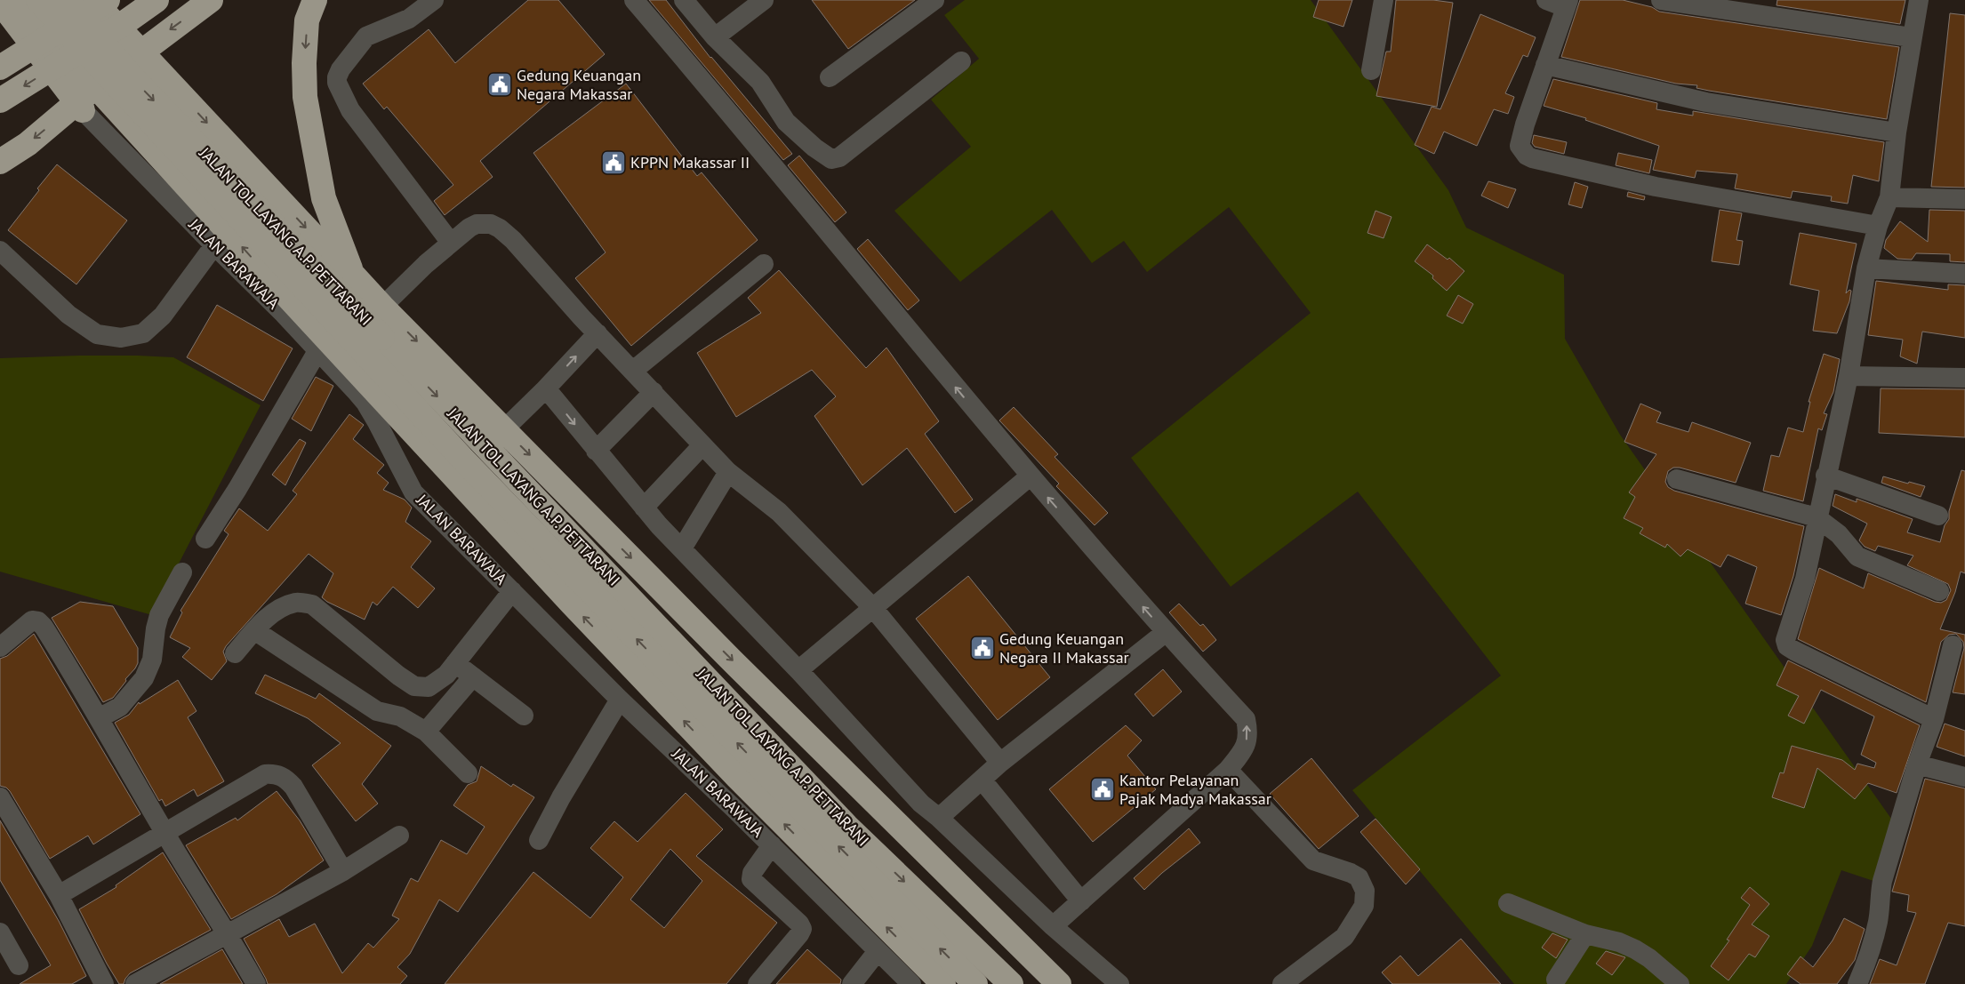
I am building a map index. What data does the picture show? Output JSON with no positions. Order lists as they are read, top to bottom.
{
  "streets": {
    "highway": ["JALAN TOL LAYANG A.P. PETTARANI", "JALAN BARAWAJA"]
  },
  "crossings": [
    ["JALAN TOL LAYANG A.P. PETTARANI", "JALAN BARAWAJA"]
  ],
  "places": {
    "public building": [
      "Gedung Keuangan Negara Makassar",
      "KPPN Makassar II",
      "Gedung Keuangan Negara II Makassar",
      "Kantor Pelayanan Pajak Madya Makassar"
    ]
  }
}
